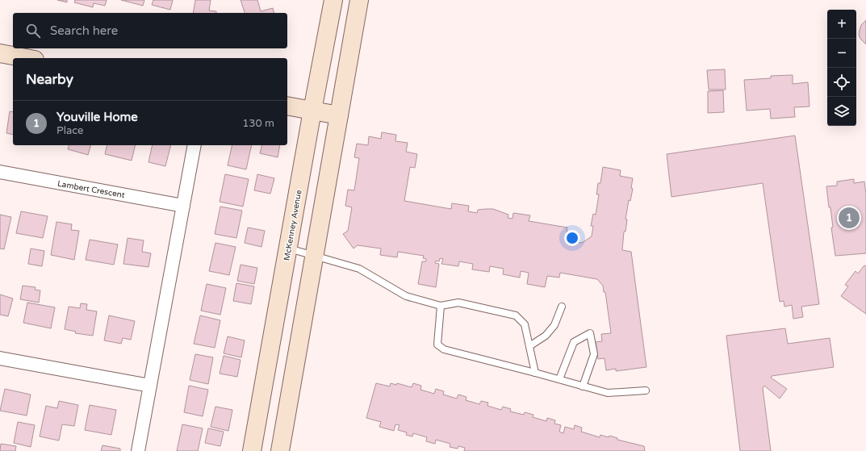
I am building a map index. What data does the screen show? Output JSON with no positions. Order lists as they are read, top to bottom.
{
  "streets": {
    "main road": ["McKenney Avenue"],
    "street": ["Lambert Crescent"]
  },
  "page": {
    "map_buttons": ["+", "−"],
    "search": "Search here",
    "heading": "Nearby",
    "list": [
      {
        "mark": "1",
        "name": "Youville Home",
        "note": "Place",
        "value": "130 m"
      }
    ],
    "pins": "1"
  }
}
